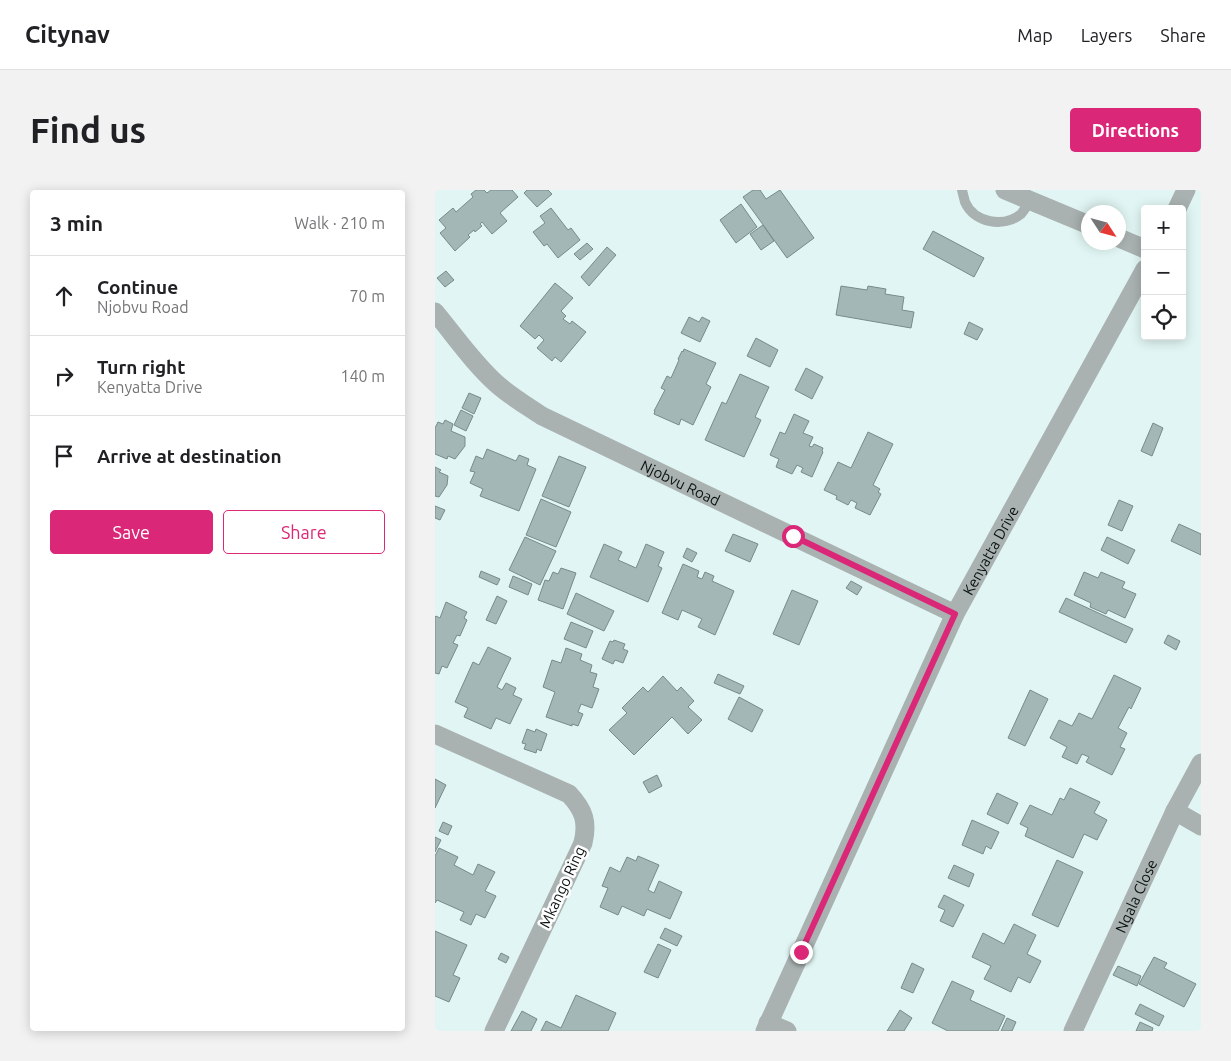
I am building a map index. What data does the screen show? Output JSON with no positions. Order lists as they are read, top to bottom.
{
  "streets": {
    "street": [
      "Njobvu Road",
      "Kenyatta Drive",
      "Mkango Ring",
      "Ngala Close"
    ]
  },
  "crossings": [
    ["Njobvu Road", "Kenyatta Drive"]
  ],
  "north": "bottom right",
  "page": {
    "header": "Citynav",
    "nav": ["Map", "Layers", "Share"],
    "buttons": [
      "Directions",
      ["Save", "Share"]
    ],
    "title": "Find us",
    "heading": ["3 min", "Walk · 210 m"],
    "map_buttons": ["+", "−"],
    "list": [
      ["Continue", "Njobvu Road", "70 m"],
      ["Turn right", "Kenyatta Drive", "140 m"],
      "Arrive at destination"
    ]
  }
}
